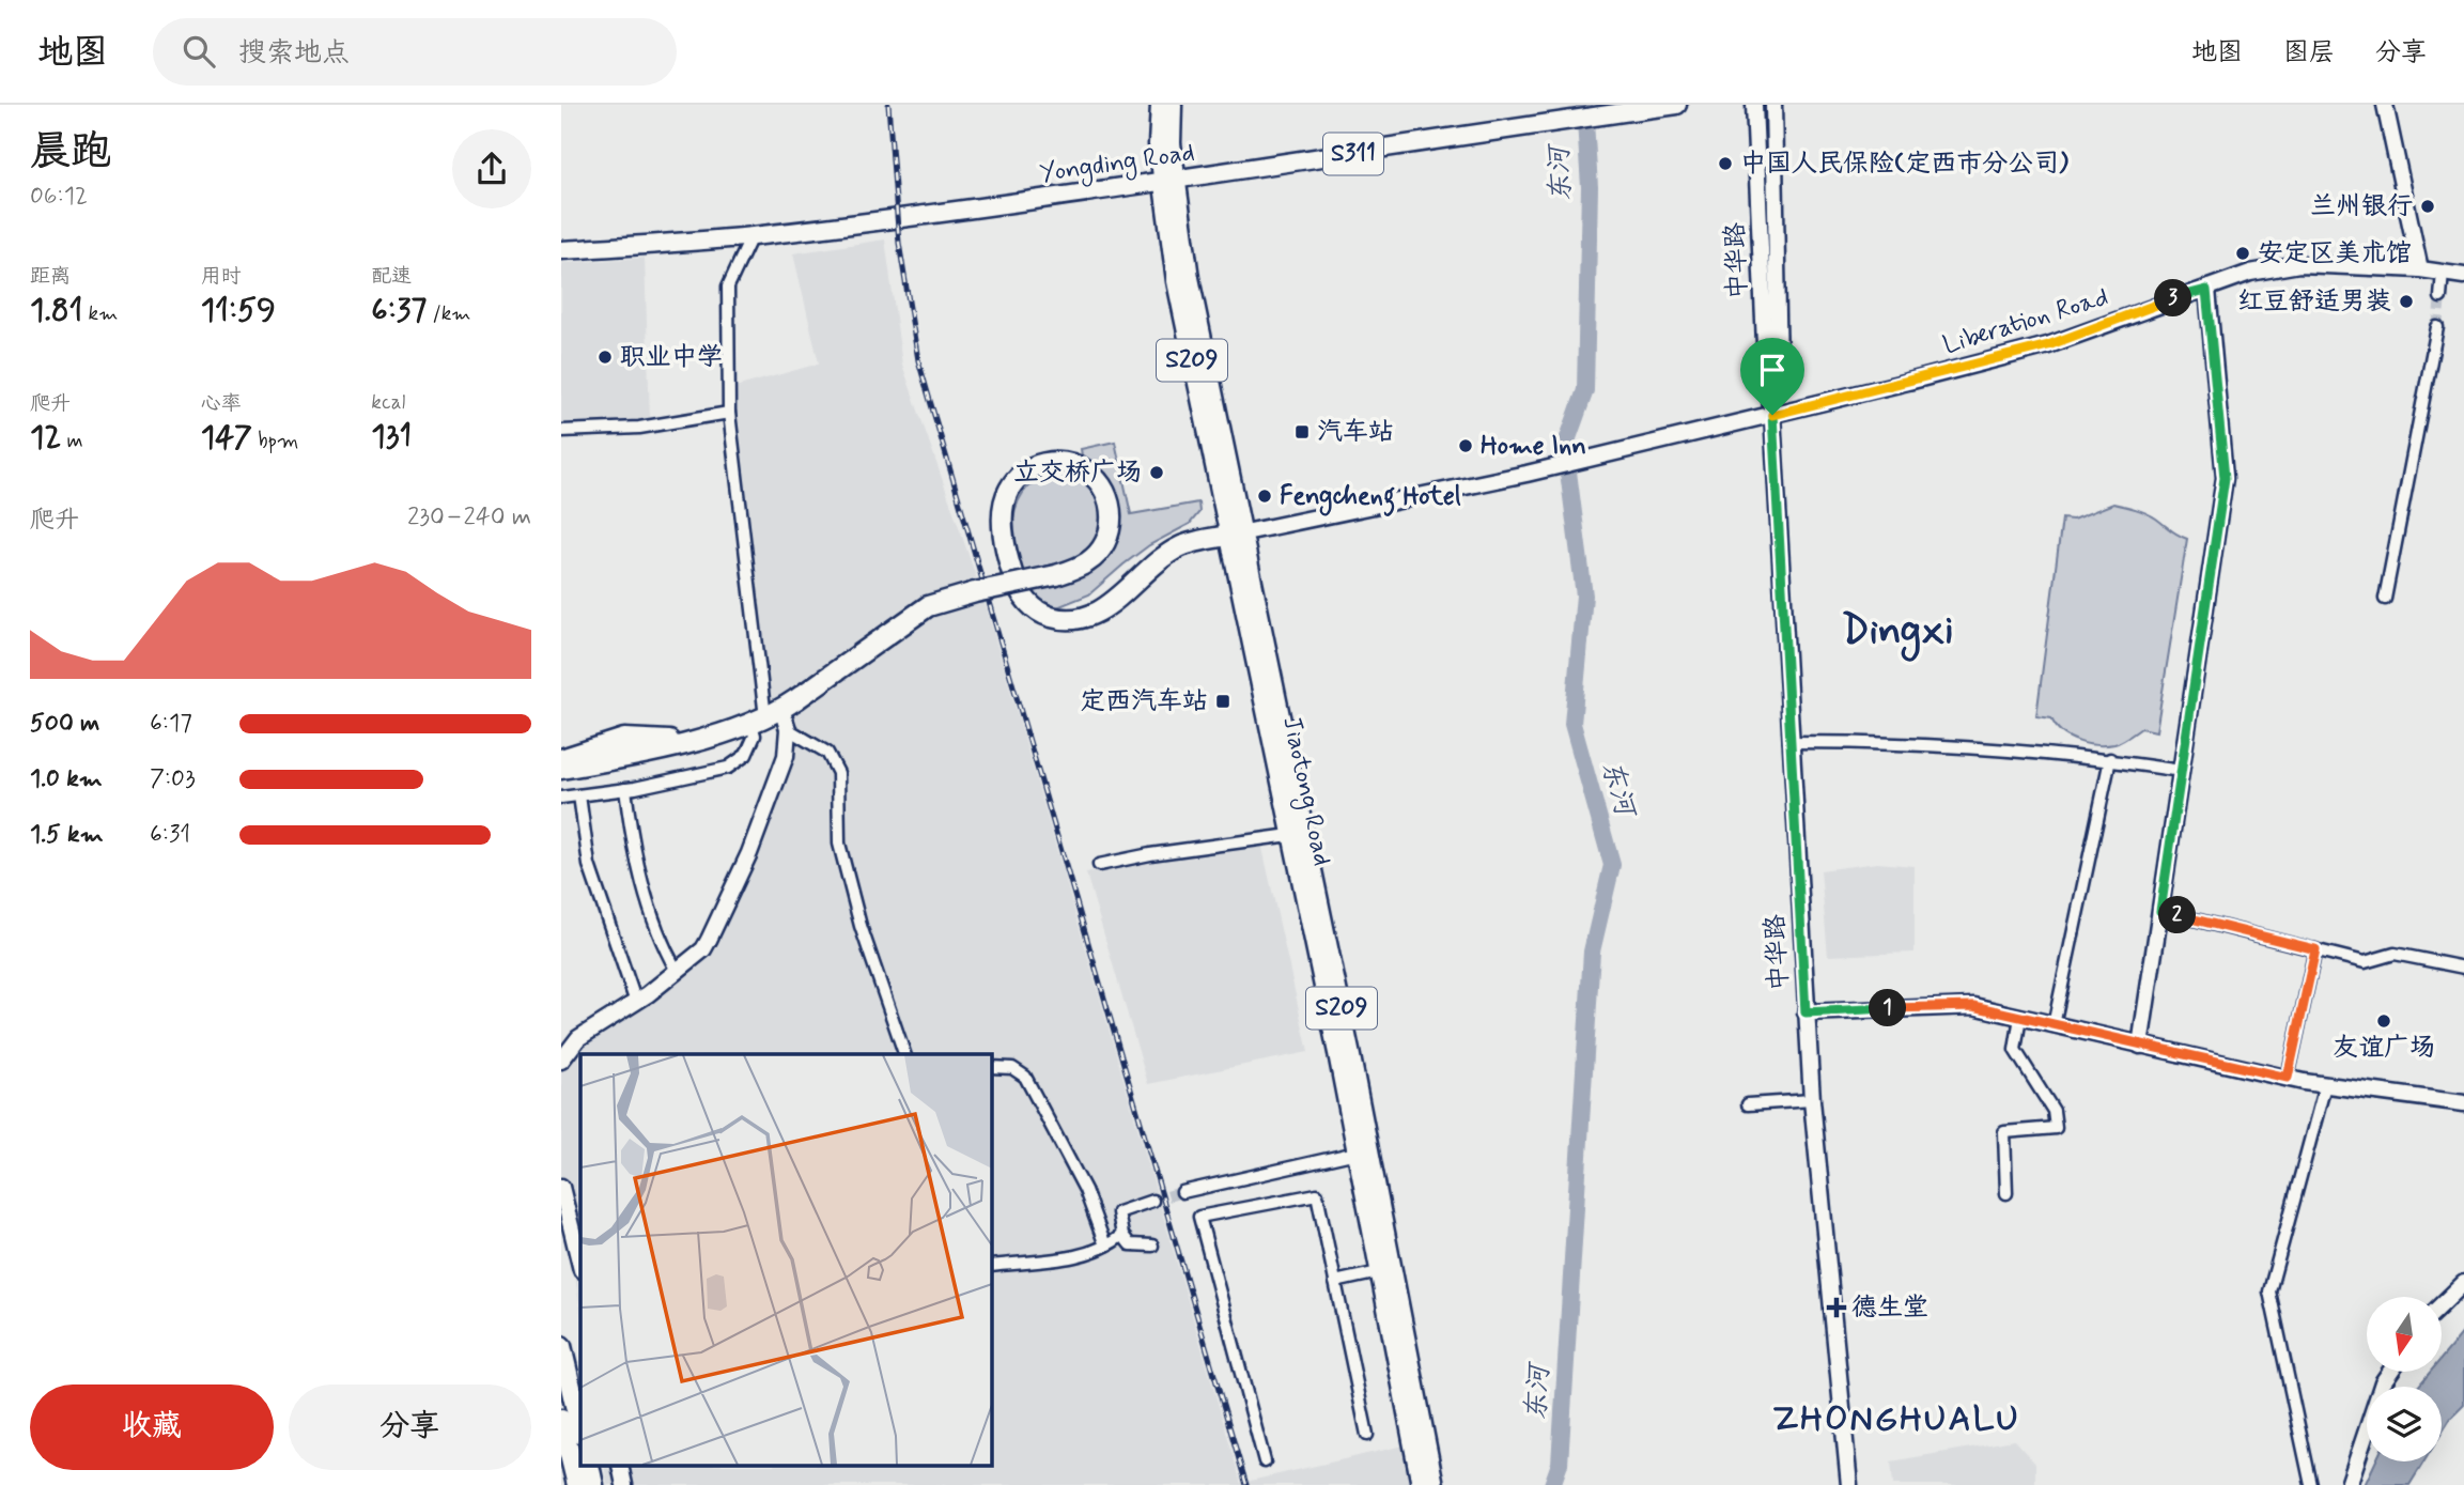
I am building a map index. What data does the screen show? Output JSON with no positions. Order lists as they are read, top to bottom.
{
  "streets": {
    "main road": [
      "S311",
      "Yongding Road",
      "S209",
      "Jiaotong Road"
    ],
    "street": ["中华路", "Liberation Road"]
  },
  "crossings": [
    ["Yongding Road", "Jiaotong Road"],
    ["中华路", "Liberation Road"],
    ["Liberation Road", "Jiaotong Road"]
  ],
  "districts": ["Dingxi", "ZHONGHUALU"],
  "water": ["东河"],
  "places": {
    "other": [
      "中国人民保险(定西市分公司)",
      "兰州银行",
      "安定区美术馆",
      "红豆舒适男装",
      "职业中学",
      "Home Inn",
      "立交桥广场",
      "Fengcheng Hotel",
      "友谊广场"
    ],
    "transit": ["汽车站", "定西汽车站"],
    "health": ["德生堂"]
  },
  "north": "bottom",
  "page": {
    "header": "地图",
    "search": "搜索地点",
    "nav": ["地图", "图层", "分享"],
    "heading": ["晨跑", "06:12"],
    "stats": [
      ["距离", "1.81 km"],
      ["用时", "11:59"],
      ["配速", "6:37 /km"],
      ["爬升", "12 m"],
      ["心率", "147 bpm"],
      ["kcal", "131"]
    ],
    "pins": ["3", "2", "1"],
    "chart": ["爬升", "230–240 m"],
    "list": [
      {
        "name": "500 m",
        "note": "6:17"
      },
      {
        "name": "1.0 km",
        "note": "7:03"
      },
      {
        "name": "1.5 km",
        "note": "6:31"
      }
    ],
    "buttons": ["收藏", "分享"]
  }
}
